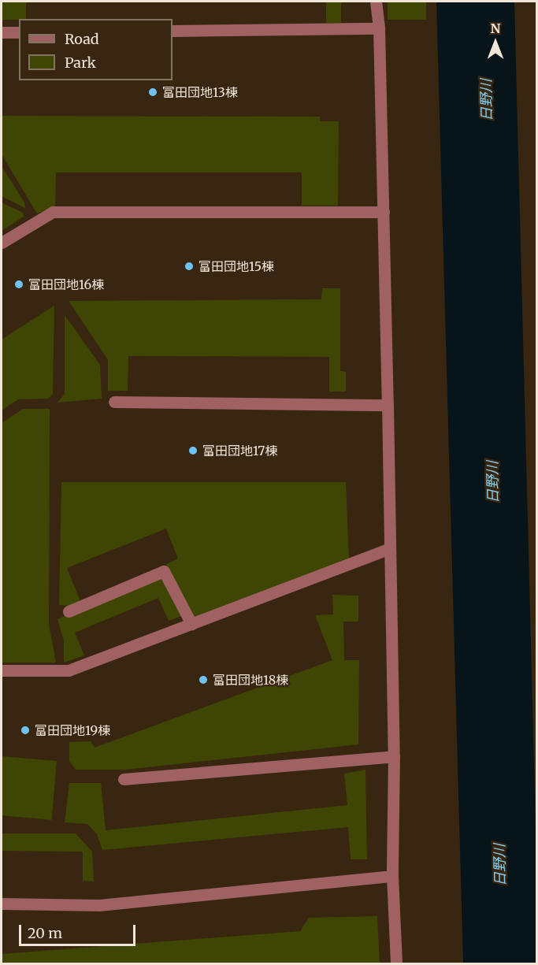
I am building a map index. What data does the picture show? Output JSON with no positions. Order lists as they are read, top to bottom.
{
  "water": ["日野川"],
  "places": [
    "富田団地13棟",
    "富田団地15棟",
    "富田団地16棟",
    "富田団地17棟",
    "富田団地18棟",
    "富田団地19棟"
  ],
  "legend": ["Road", "Park"],
  "scale_bar": "20 m",
  "north": "top"
}
